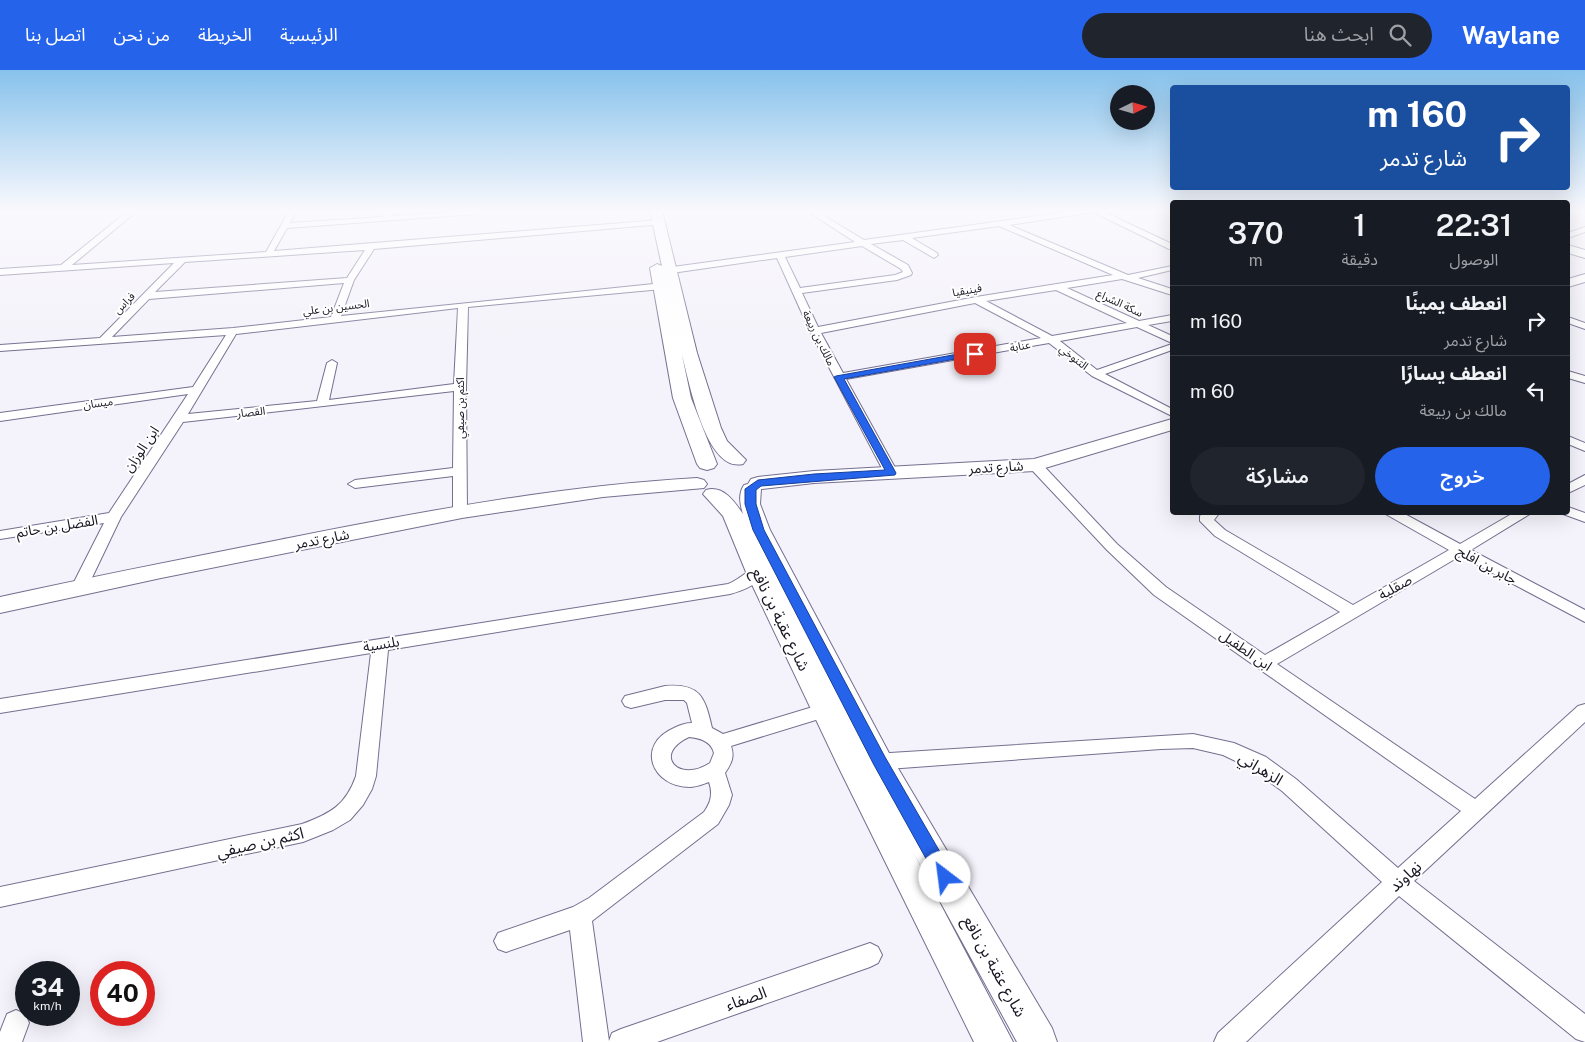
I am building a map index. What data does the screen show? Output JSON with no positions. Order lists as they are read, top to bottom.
{
  "streets": {
    "street": [
      "فينيقيا",
      "فراس",
      "سكة الشراع",
      "الحسين بن علي",
      "مالك بن ربيعة",
      "عنابة",
      "التنوخي",
      "ميسان",
      "اكثم بن صيفي",
      "القصار",
      "ابن الوزان",
      "شارع تدمر",
      "الفضل بن حاتم",
      "جابر بن افلح",
      "صقلية",
      "شارع عقبة بن نافع",
      "بلنسية",
      "ابن الطفيل",
      "الزهراني",
      "نهاوند",
      "الصفاء"
    ]
  },
  "crossings": [
    ["فينيقيا", "سكة الشراع"],
    ["فينيقيا", "مالك بن ربيعة"],
    ["فينيقيا", "التنوخي"],
    ["فراس", "الحسين بن علي"],
    ["سكة الشراع", "عنابة"],
    ["الحسين بن علي", "اكثم بن صيفي"],
    ["الحسين بن علي", "ابن الوزان"],
    ["الحسين بن علي", "شارع عقبة بن نافع"],
    ["مالك بن ربيعة", "عنابة"],
    ["مالك بن ربيعة", "شارع تدمر"],
    ["عنابة", "التنوخي"],
    ["ميسان", "ابن الوزان"],
    ["اكثم بن صيفي", "القصار"],
    ["اكثم بن صيفي", "شارع تدمر"],
    ["اكثم بن صيفي", "بلنسية"],
    ["القصار", "ابن الوزان"],
    ["ابن الوزان", "شارع تدمر"],
    ["ابن الوزان", "الفضل بن حاتم"],
    ["شارع تدمر", "شارع عقبة بن نافع"],
    ["شارع تدمر", "ابن الطفيل"],
    ["جابر بن افلح", "صقلية"],
    ["صقلية", "ابن الطفيل"],
    ["شارع عقبة بن نافع", "بلنسية"],
    ["شارع عقبة بن نافع", "الزهراني"],
    ["ابن الطفيل", "نهاوند"],
    ["الزهراني", "نهاوند"]
  ],
  "north": "right",
  "page": {
    "header": "Waylane",
    "search": "ابحث هنا",
    "nav": [
      "الرئيسية",
      "الخريطة",
      "من نحن",
      "اتصل بنا"
    ],
    "turn": ["160 m", "شارع تدمر"],
    "eta": [
      "22:31",
      "الوصول",
      "1",
      "دقيقة",
      "370",
      "m"
    ],
    "list": [
      {
        "name": "انعطف يمينًا",
        "note": "شارع تدمر",
        "value": "160 m"
      },
      {
        "name": "انعطف يسارًا",
        "note": "مالك بن ربيعة",
        "value": "60 m"
      }
    ],
    "buttons": ["خروج", "مشاركة"],
    "speed": "34 km/h",
    "limit": "40"
  }
}
